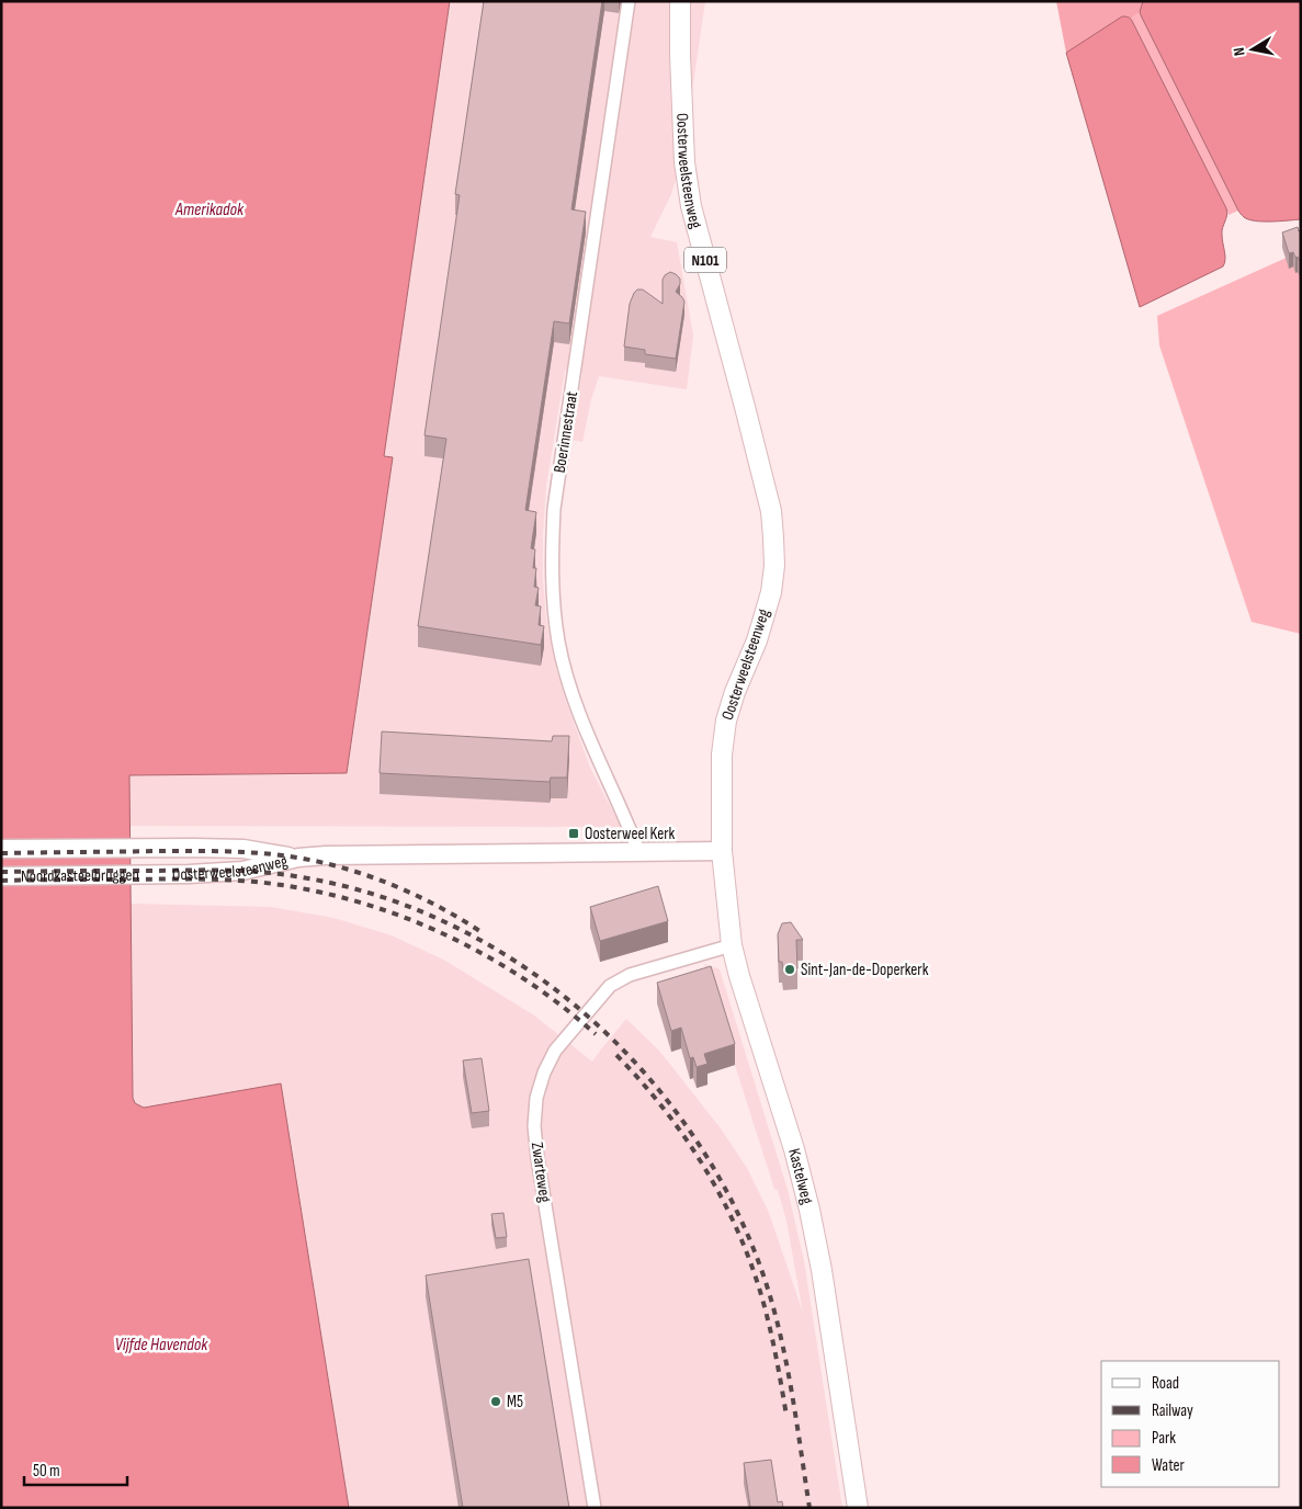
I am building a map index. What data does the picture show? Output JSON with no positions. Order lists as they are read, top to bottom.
{
  "streets": {
    "main road": [
      "Oosterweelsteenweg",
      "N101",
      "Noordkasteelbruggen",
      "Kastelweg"
    ],
    "street": ["Boerinnestraat", "Zwarteweg"]
  },
  "crossings": [
    ["Oosterweelsteenweg", "Boerinnestraat"],
    ["Oosterweelsteenweg", "Noordkasteelbruggen"],
    ["Oosterweelsteenweg", "Kastelweg"],
    ["Zwarteweg", "Kastelweg"]
  ],
  "water": ["Amerikadok", "Vijfde Havendok"],
  "places": {
    "transit": ["Oosterweel Kerk"],
    "other": ["Sint-Jan-de-Doperkerk", "M5"]
  },
  "legend": [
    "Road",
    "Railway",
    "Park",
    "Water"
  ],
  "scale_bar": "50 m",
  "north": "left"
}
